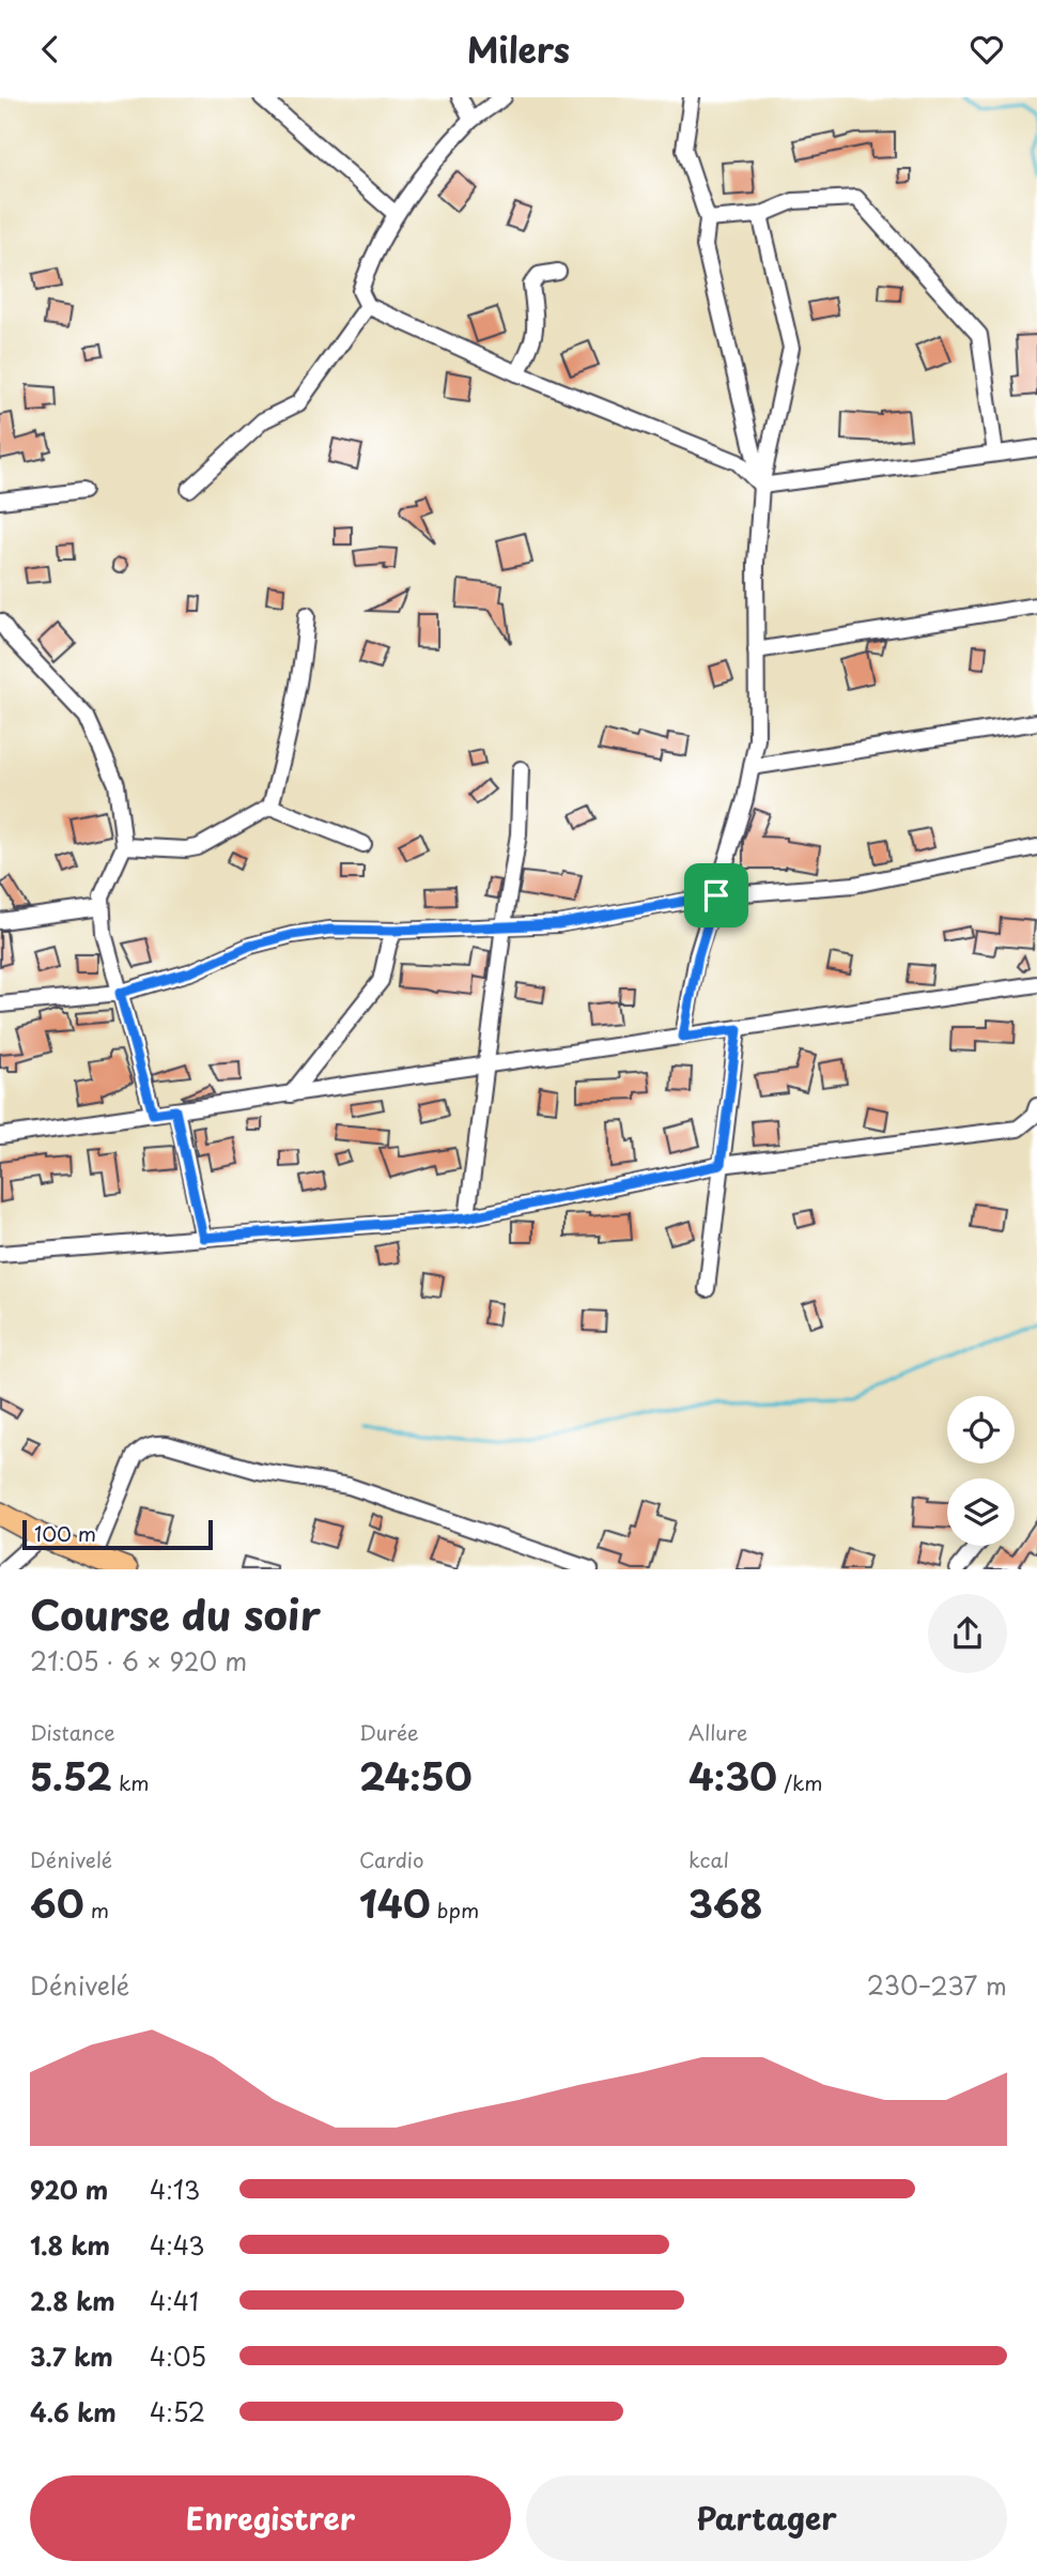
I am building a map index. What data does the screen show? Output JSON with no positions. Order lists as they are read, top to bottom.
{
  "scale_bar": "100 m",
  "page": {
    "header": "Milers",
    "scale": "100 m",
    "heading": ["Course du soir", "21:05 · 6 × 920 m"],
    "stats": [
      ["Distance", "5.52 km"],
      ["Durée", "24:50"],
      ["Allure", "4:30 /km"],
      ["Dénivelé", "60 m"],
      ["Cardio", "140 bpm"],
      ["kcal", "368"]
    ],
    "chart": ["Dénivelé", "230–237 m"],
    "list": [
      {
        "name": "920 m",
        "note": "4:13"
      },
      {
        "name": "1.8 km",
        "note": "4:43"
      },
      {
        "name": "2.8 km",
        "note": "4:41"
      },
      {
        "name": "3.7 km",
        "note": "4:05"
      },
      {
        "name": "4.6 km",
        "note": "4:52"
      }
    ],
    "buttons": ["Enregistrer", "Partager"]
  }
}
